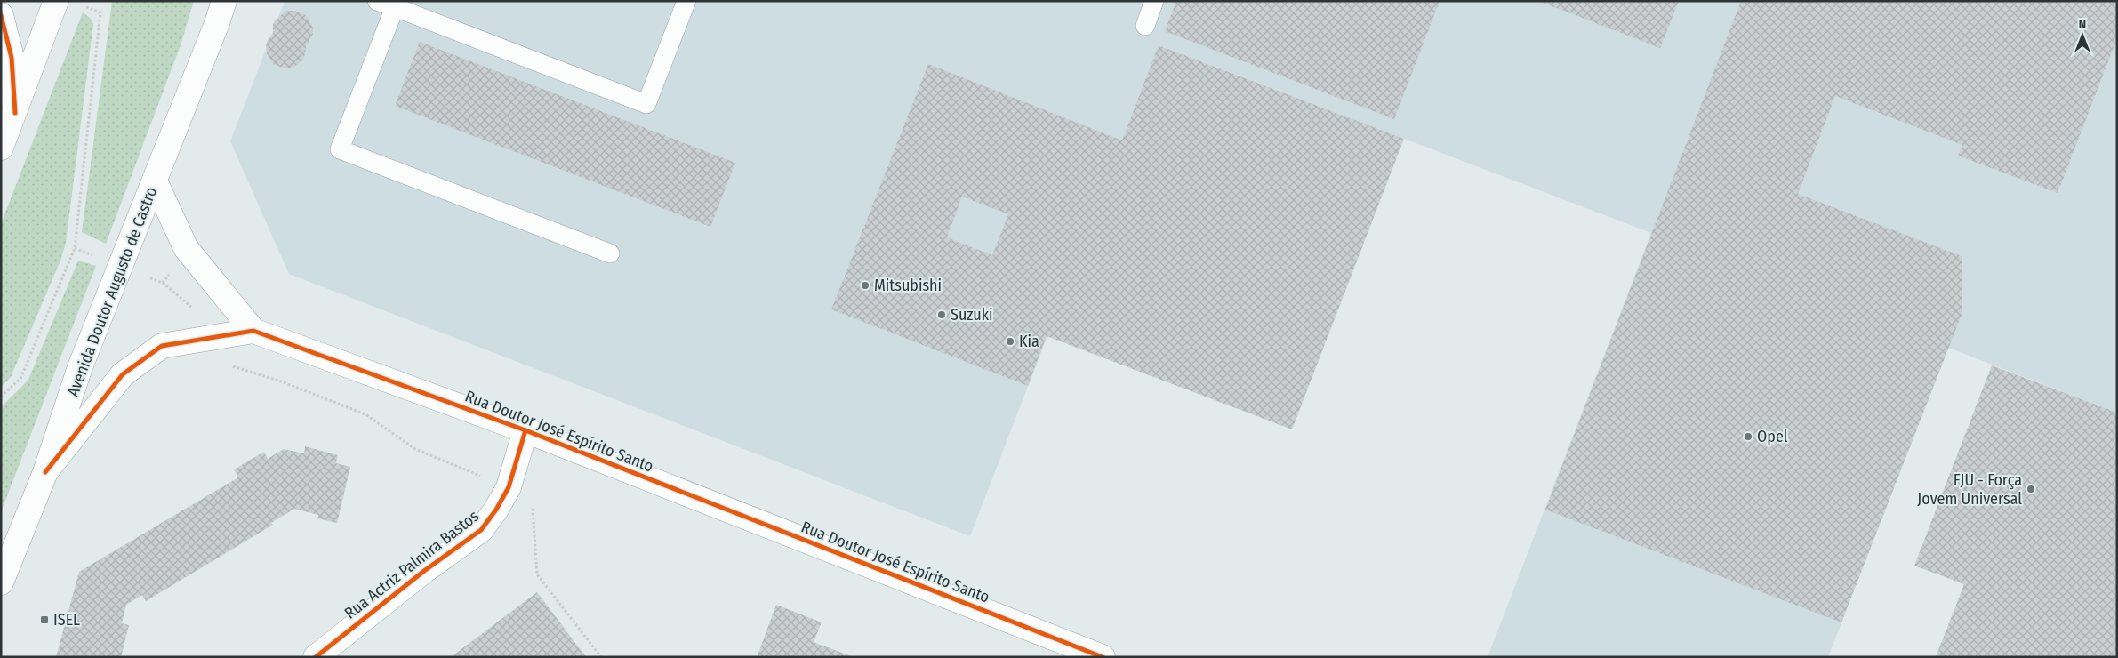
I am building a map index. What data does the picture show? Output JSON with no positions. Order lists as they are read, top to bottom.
{
  "streets": {
    "street": ["Avenida Doutor Augusto de Castro", "Rua Doutor José Espírito Santo", "Rua Actriz Palmira Bastos"]
  },
  "crossings": [
    ["Avenida Doutor Augusto de Castro", "Rua Doutor José Espírito Santo"],
    ["Rua Doutor José Espírito Santo", "Rua Actriz Palmira Bastos"]
  ],
  "places": {
    "other": [
      "Mitsubishi",
      "Suzuki",
      "Kia",
      "Opel",
      "FJU - Força Jovem Universal"
    ],
    "transit": ["ISEL"]
  },
  "north": "top"
}
